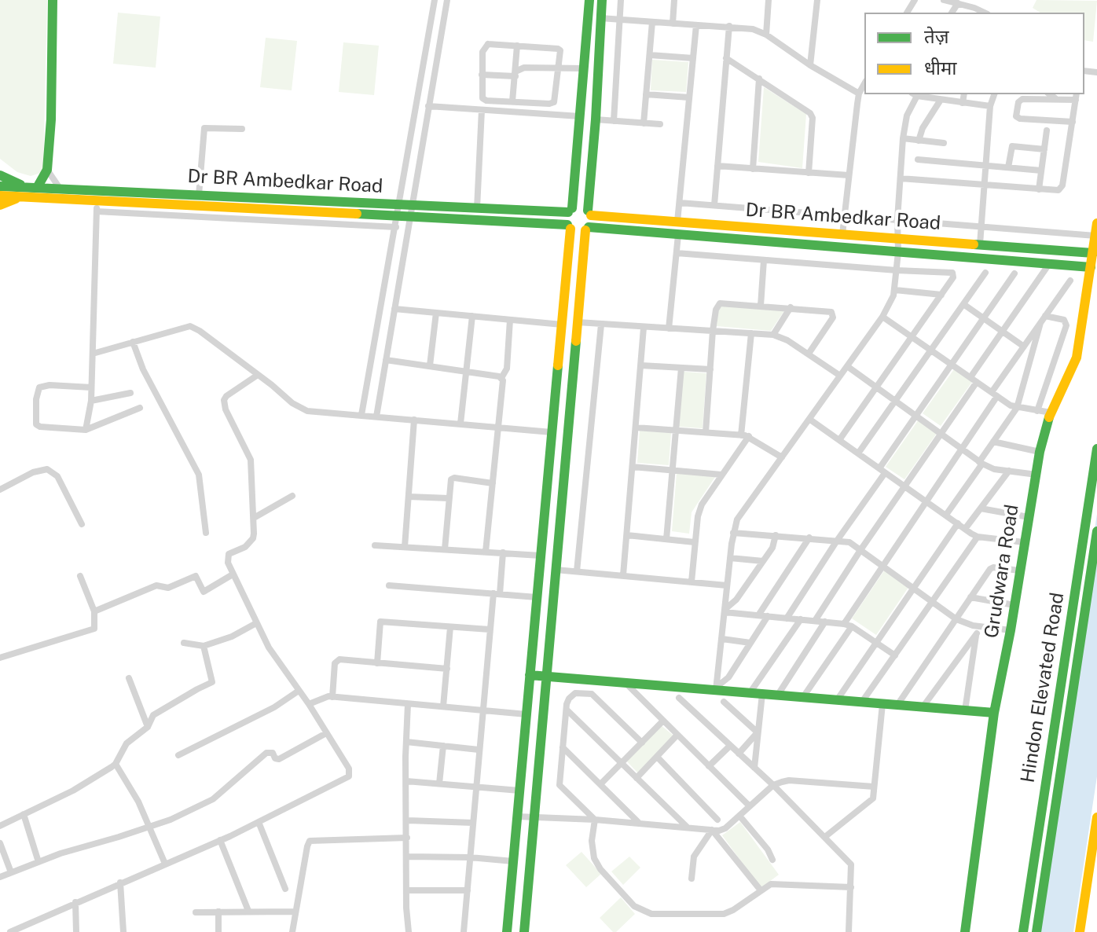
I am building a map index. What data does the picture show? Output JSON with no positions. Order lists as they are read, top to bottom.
{
  "streets": {
    "main road": ["Dr BR Ambedkar Road", "Grudwara Road", "Hindon Elevated Road"]
  },
  "crossings": [
    ["Dr BR Ambedkar Road", "Grudwara Road"]
  ],
  "legend": ["तेज़", "धीमा"]
}
